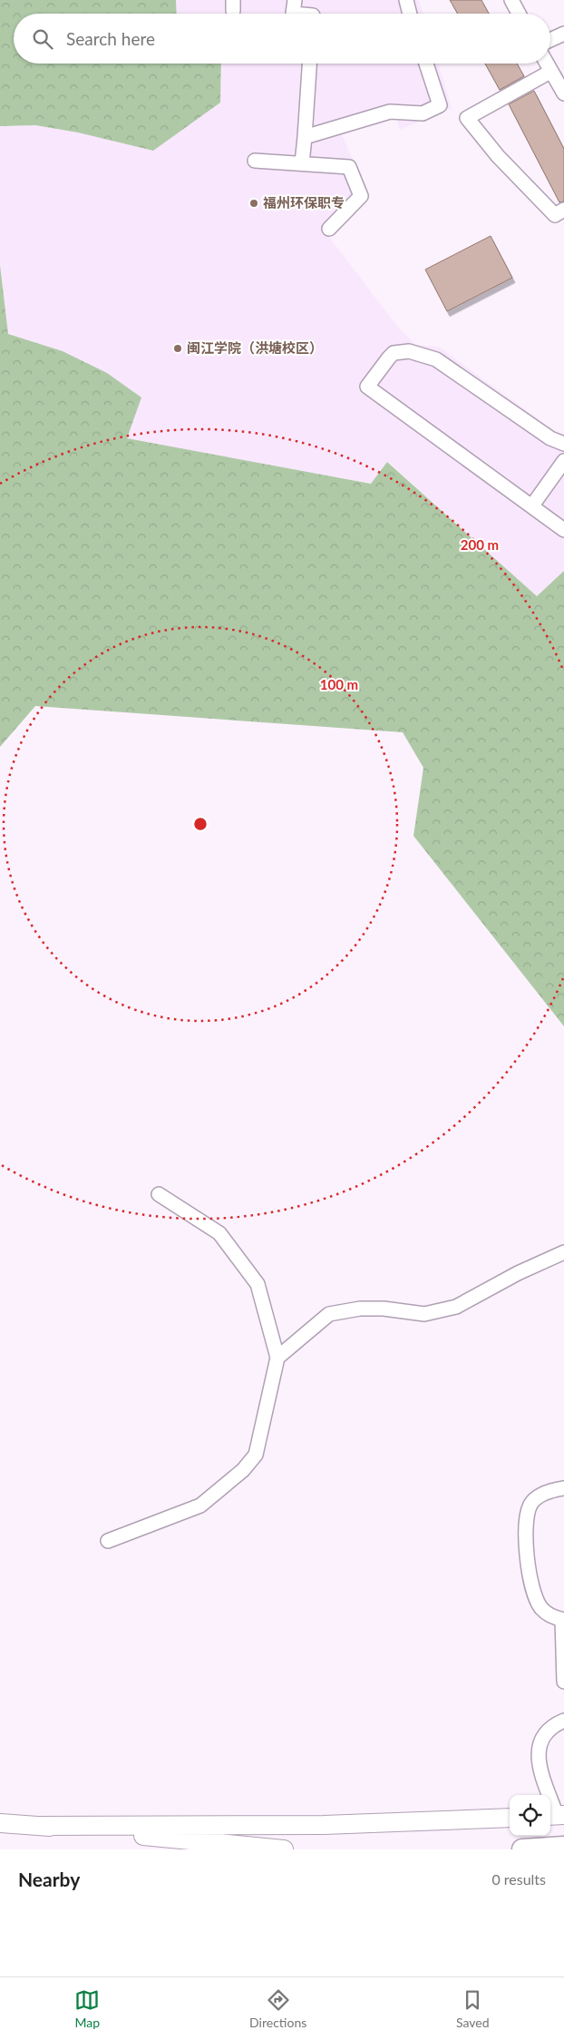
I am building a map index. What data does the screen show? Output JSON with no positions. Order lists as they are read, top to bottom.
{
  "places": ["福州环保职专", "闽江学院（洪塘校区）"],
  "page": {
    "search": "Search here",
    "heading": ["Nearby", "0 results"],
    "nav": ["Map", "Directions", "Saved"]
  },
  "rings": ["200 m", "100 m"]
}
